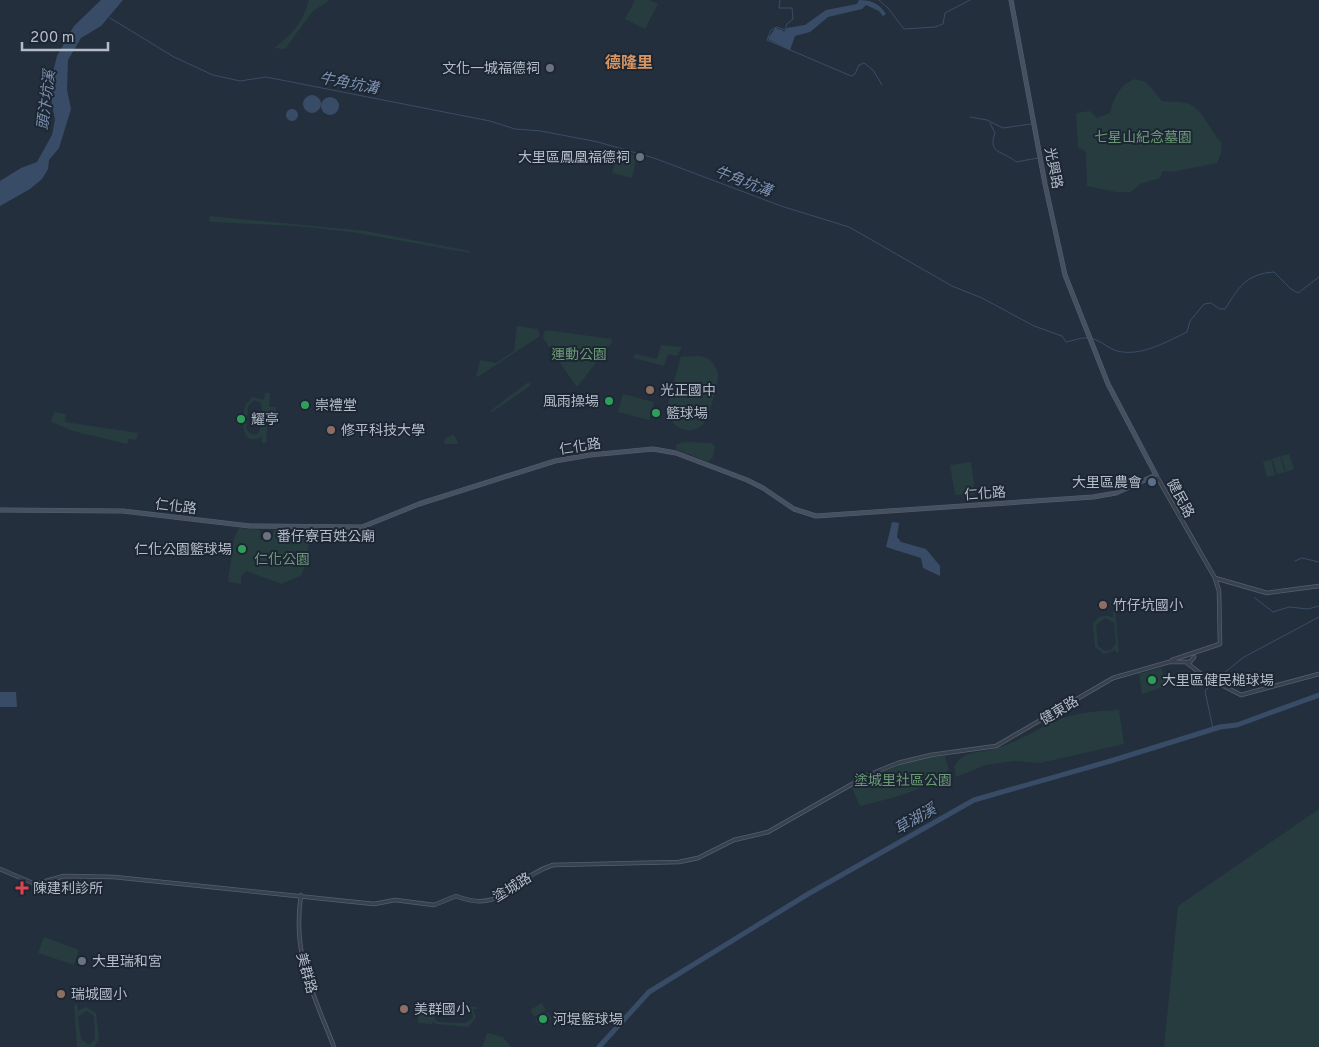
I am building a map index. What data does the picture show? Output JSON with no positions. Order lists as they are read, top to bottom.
{
  "streets": {
    "main road": ["光興路", "仁化路", "健民路"],
    "street": ["健東路", "塗城路", "美群路"]
  },
  "crossings": [
    ["光興路", "健民路"],
    ["仁化路", "健民路"],
    ["健民路", "健東路"],
    ["健東路", "塗城路"],
    ["塗城路", "美群路"]
  ],
  "districts": ["德隆里"],
  "water": ["牛角坑溝", "頭汴坑溪", "草湖溪"],
  "parks": [
    "七星山紀念墓園",
    "運動公園",
    "仁化公園",
    "塗城里社區公園"
  ],
  "places": {
    "other": [
      "文化一城福德祠",
      "大里區鳳凰福德祠",
      "光正國中",
      "風雨操場",
      "崇禮堂",
      "籃球場",
      "耀亭",
      "修平科技大學",
      "大里區農會",
      "番仔寮百姓公廟",
      "仁化公園籃球場",
      "竹仔坑國小",
      "大里區健民槌球場",
      "大里瑞和宮",
      "瑞城國小",
      "美群國小",
      "河堤籃球場"
    ],
    "health": ["陳建利診所"]
  },
  "scale_bar": "200 m"
}
